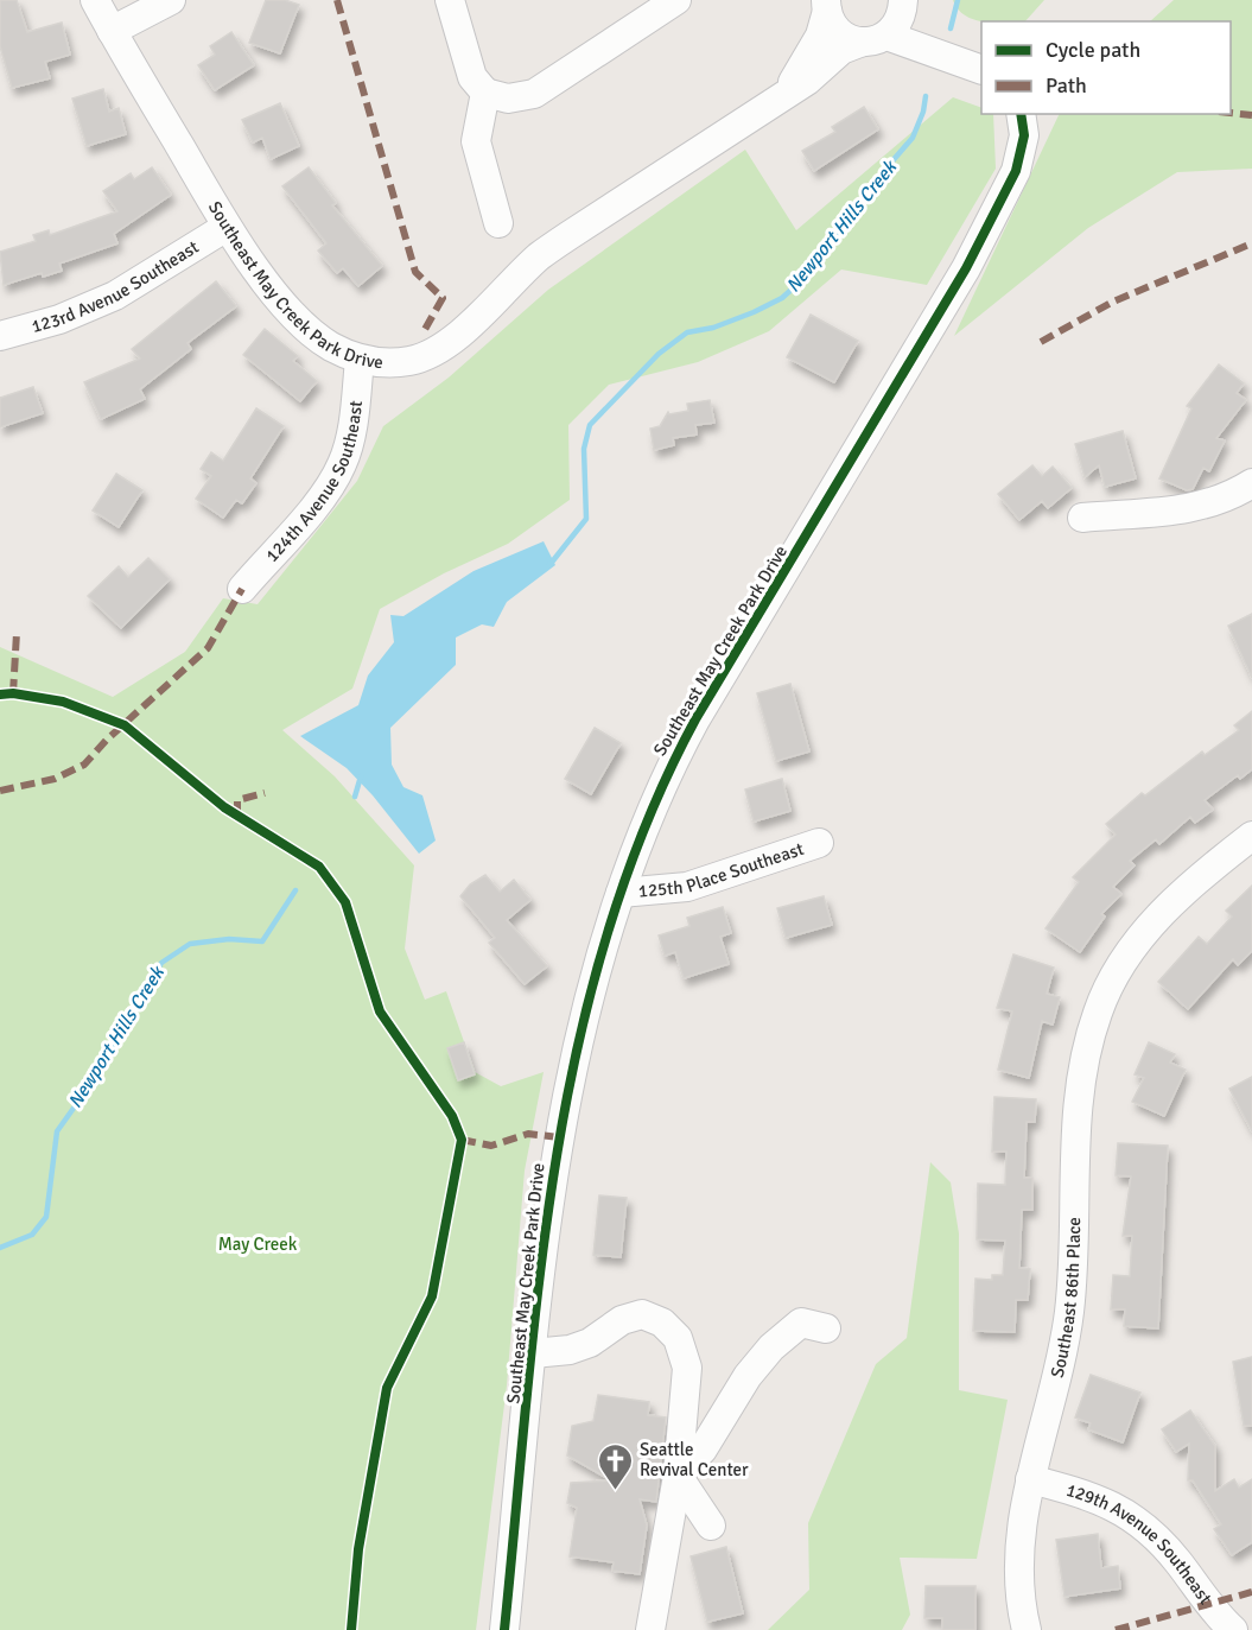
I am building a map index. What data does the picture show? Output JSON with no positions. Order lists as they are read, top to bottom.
{
  "streets": {
    "street": [
      "Southeast May Creek Park Drive",
      "123rd Avenue Southeast",
      "124th Avenue Southeast",
      "125th Place Southeast",
      "Southeast 86th Place",
      "129th Avenue Southeast"
    ]
  },
  "crossings": [
    ["Southeast May Creek Park Drive", "123rd Avenue Southeast"],
    ["Southeast May Creek Park Drive", "124th Avenue Southeast"],
    ["Southeast May Creek Park Drive", "125th Place Southeast"],
    ["Southeast 86th Place", "129th Avenue Southeast"]
  ],
  "water": ["Newport Hills Creek"],
  "parks": ["May Creek"],
  "places": {
    "church": ["Seattle Revival Center"]
  },
  "legend": ["Cycle path", "Path"]
}
